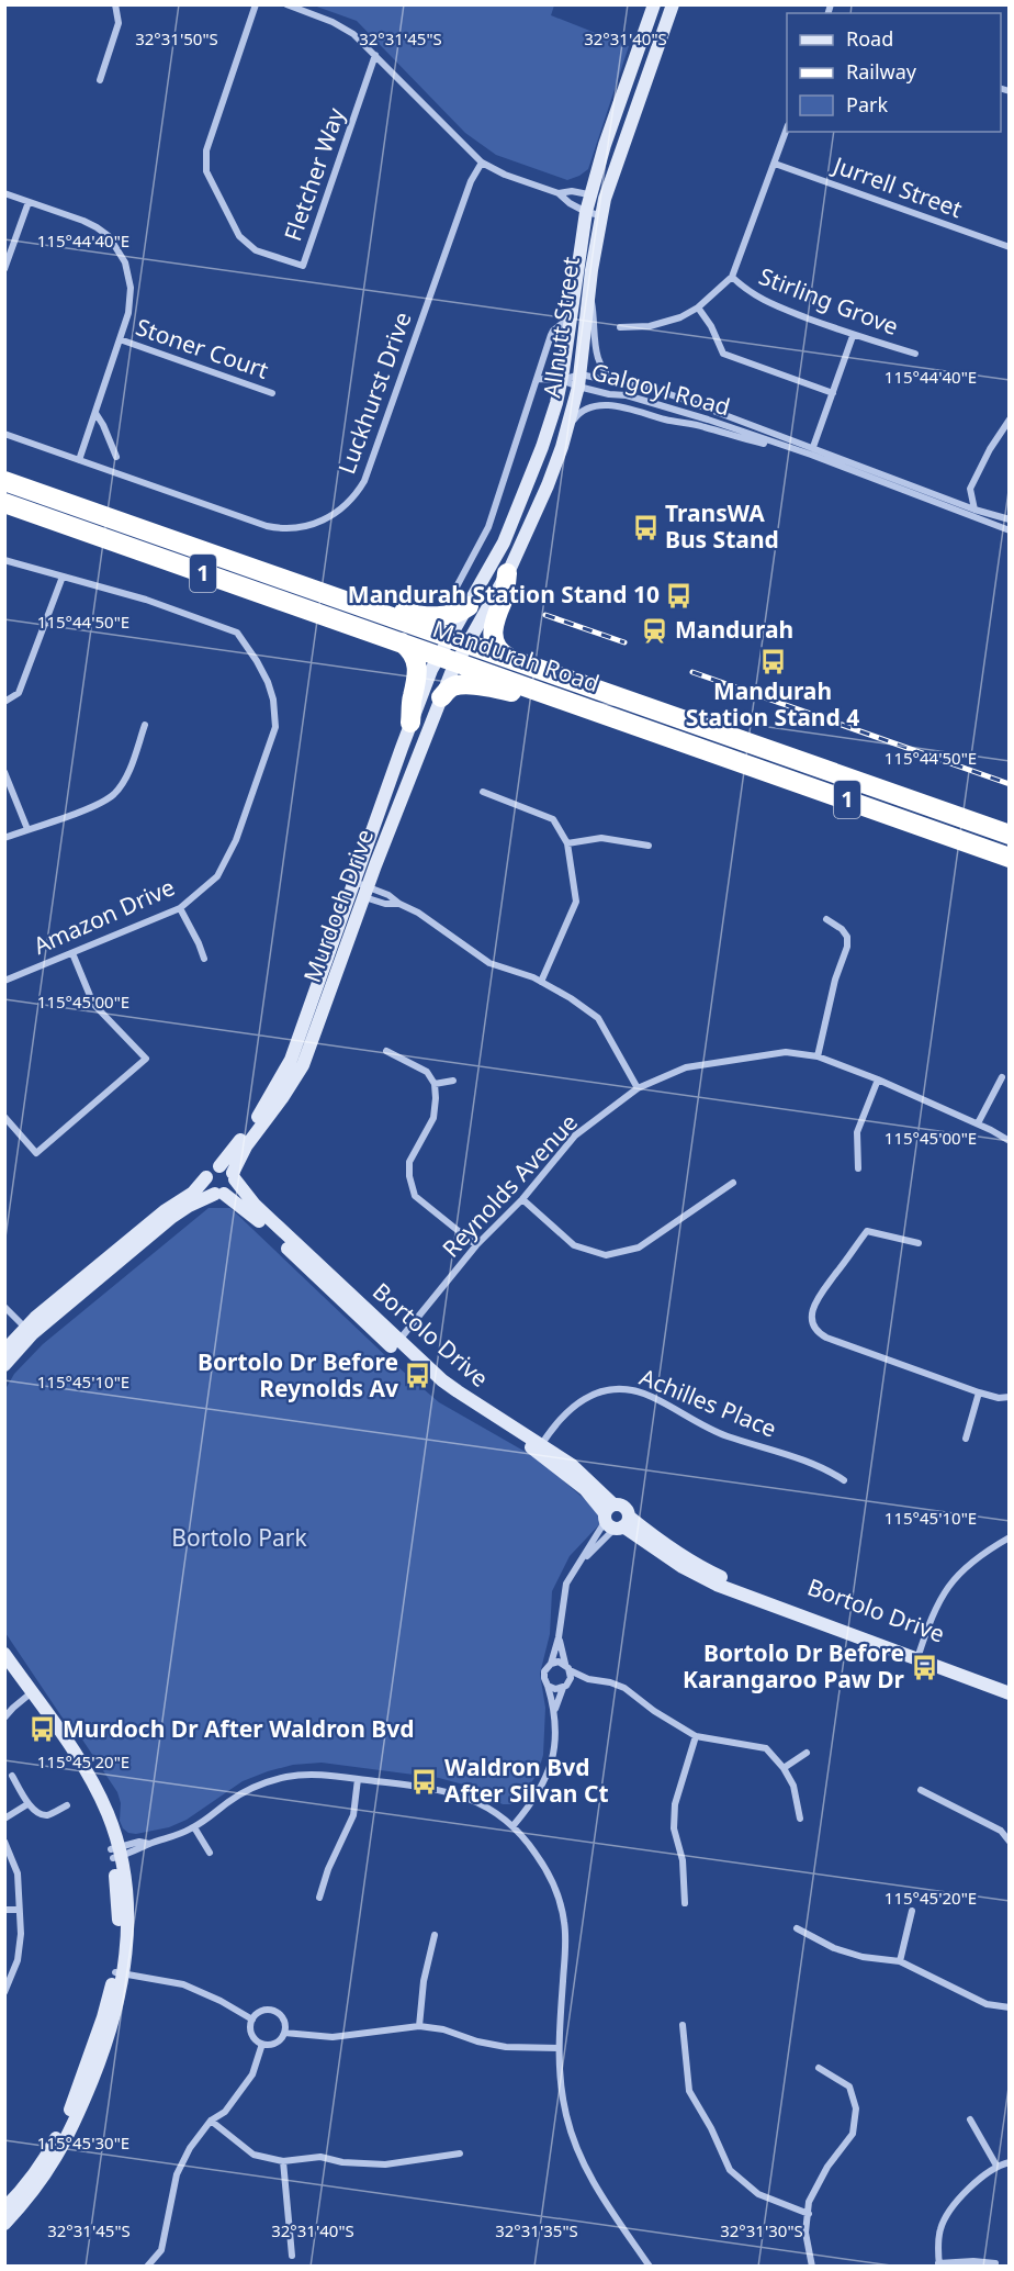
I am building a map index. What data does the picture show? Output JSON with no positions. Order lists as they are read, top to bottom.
{
  "streets": {
    "highway": ["1", "Mandurah Road"],
    "main road": ["Allnutt Street", "Murdoch Drive", "Bortolo Drive"],
    "street": [
      "Fletcher Way",
      "Jurrell Street",
      "Stirling Grove",
      "Stoner Court",
      "Galgoyl Road",
      "Luckhurst Drive",
      "Amazon Drive",
      "Reynolds Avenue",
      "Achilles Place"
    ]
  },
  "crossings": [
    ["Allnutt Street", "Galgoyl Road"],
    ["Allnutt Street", "Mandurah Road"],
    ["Allnutt Street", "Murdoch Drive"],
    ["Mandurah Road", "Murdoch Drive"],
    ["Murdoch Drive", "Bortolo Drive"],
    ["Reynolds Avenue", "Bortolo Drive"],
    ["Bortolo Drive", "Achilles Place"]
  ],
  "parks": ["Bortolo Park"],
  "places": {
    "bus stop": [
      "TransWA Bus Stand",
      "Mandurah Station Stand 10",
      "Mandurah Station Stand 4",
      "Bortolo Dr Before Reynolds Av",
      "Bortolo Dr Before Karangaroo Paw Dr",
      "Murdoch Dr After Waldron Bvd",
      "Waldron Bvd After Silvan Ct"
    ],
    "station": ["Mandurah"]
  },
  "legend": ["Road", "Railway", "Park"],
  "coordinates": [
    "32°31'50\"S",
    "32°31'45\"S",
    "32°31'40\"S",
    "115°44'40\"E",
    "115°44'50\"E",
    "115°45'00\"E",
    "115°45'10\"E",
    "115°45'20\"E",
    "115°45'30\"E",
    "32°31'35\"S",
    "32°31'30\"S"
  ]
}
